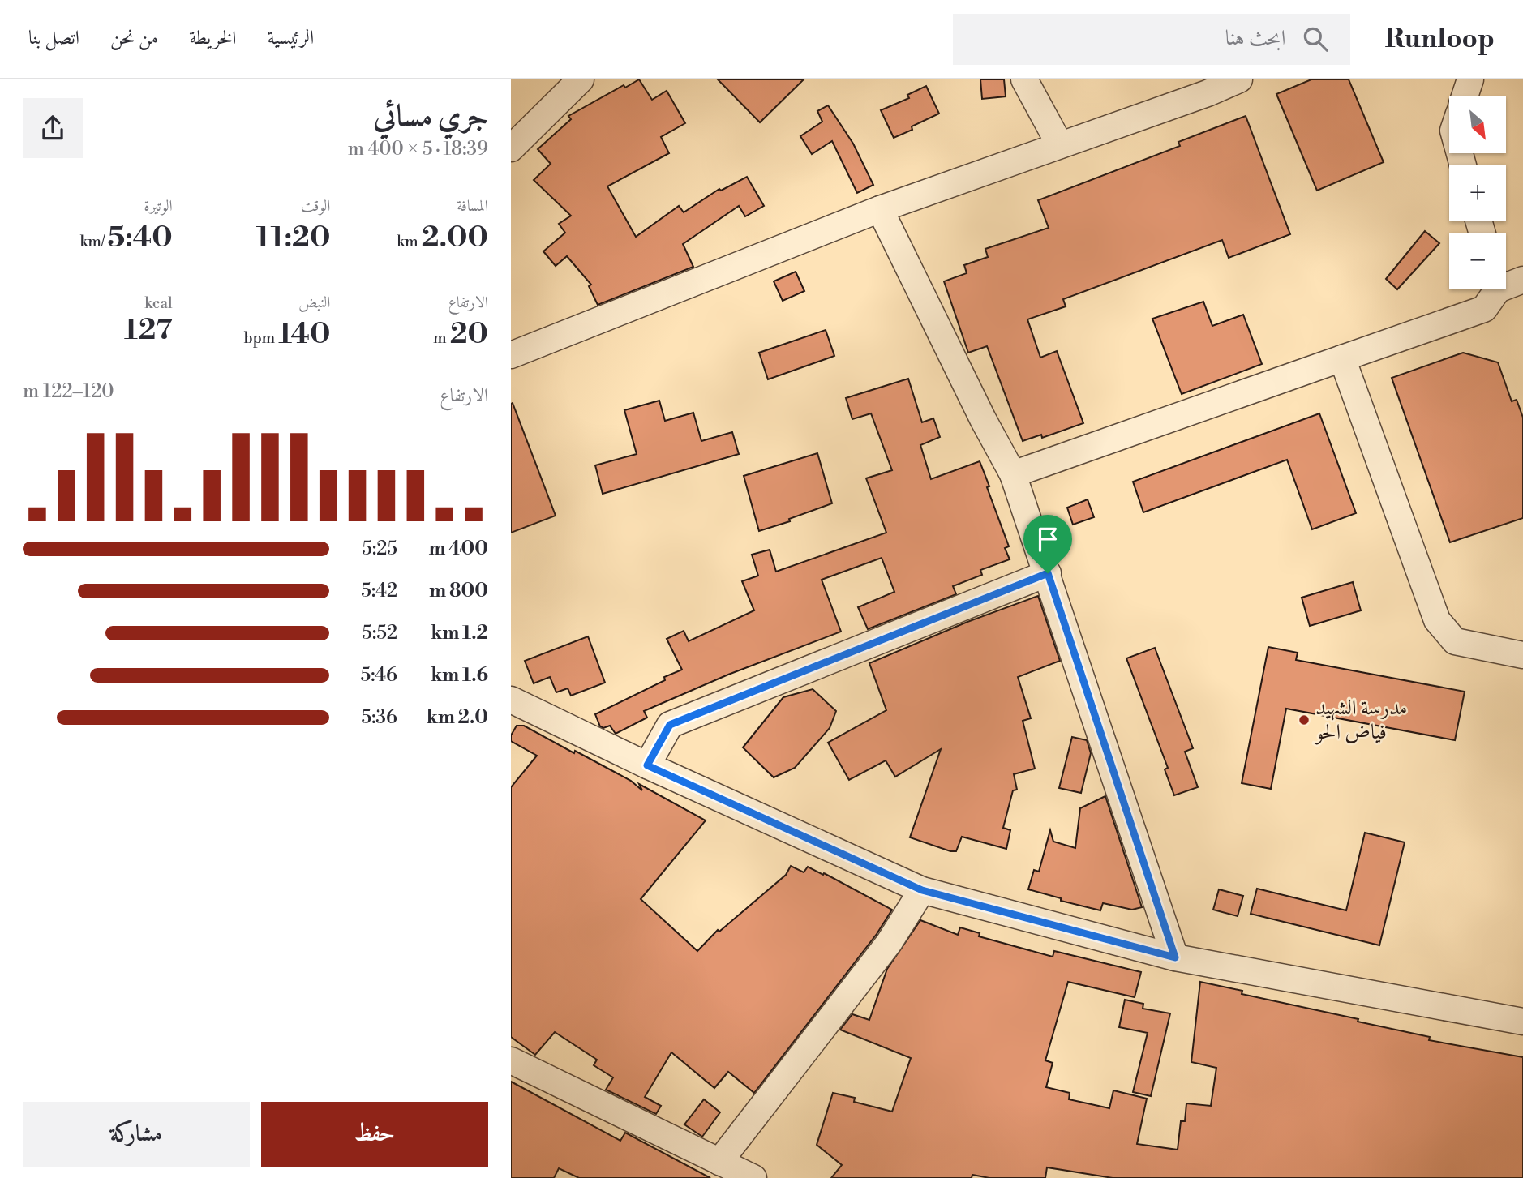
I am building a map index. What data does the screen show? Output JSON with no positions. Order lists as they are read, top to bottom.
{
  "places": ["مدرسة الشهيد فياض الحو"],
  "north": "bottom right",
  "page": {
    "header": "Runloop",
    "search": "ابحث هنا",
    "nav": [
      "الرئيسية",
      "الخريطة",
      "من نحن",
      "اتصل بنا"
    ],
    "heading": ["جري مسائي", "18:39 · 5 × 400 m"],
    "map_buttons": ["+", "−"],
    "stats": [
      ["المسافة", "2.00 km"],
      ["الوقت", "11:20"],
      ["الوتيرة", "5:40 /km"],
      ["الارتفاع", "20 m"],
      ["النبض", "140 bpm"],
      ["kcal", "127"]
    ],
    "chart": ["الارتفاع", "120–122 m"],
    "list": [
      {
        "name": "400 m",
        "note": "5:25"
      },
      {
        "name": "800 m",
        "note": "5:42"
      },
      {
        "name": "1.2 km",
        "note": "5:52"
      },
      {
        "name": "1.6 km",
        "note": "5:46"
      },
      {
        "name": "2.0 km",
        "note": "5:36"
      }
    ],
    "buttons": ["حفظ", "مشاركة"]
  }
}
